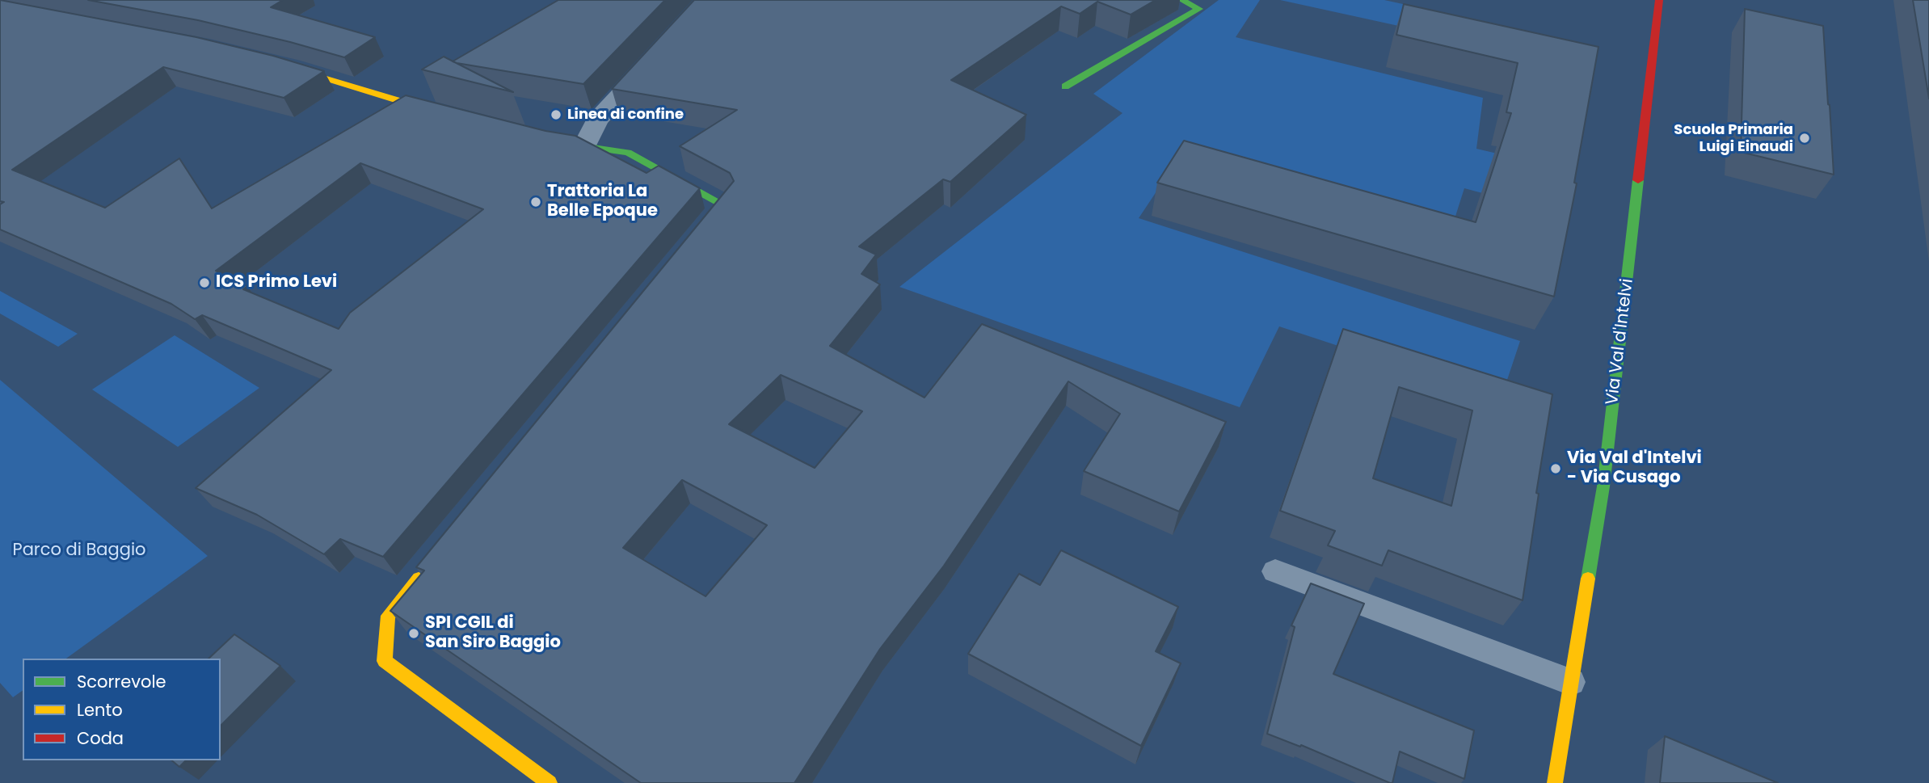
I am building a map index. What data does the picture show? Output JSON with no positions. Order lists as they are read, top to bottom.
{
  "streets": {
    "street": ["Via Val d'Intelvi"]
  },
  "parks": ["Parco di Baggio"],
  "places": [
    "Linea di confine",
    "Scuola Primaria Luigi Einaudi",
    "Trattoria La Belle Epoque",
    "ICS Primo Levi",
    "Via Val d'Intelvi - Via Cusago",
    "SPI CGIL di San Siro Baggio"
  ],
  "legend": ["Scorrevole", "Lento", "Coda"]
}
